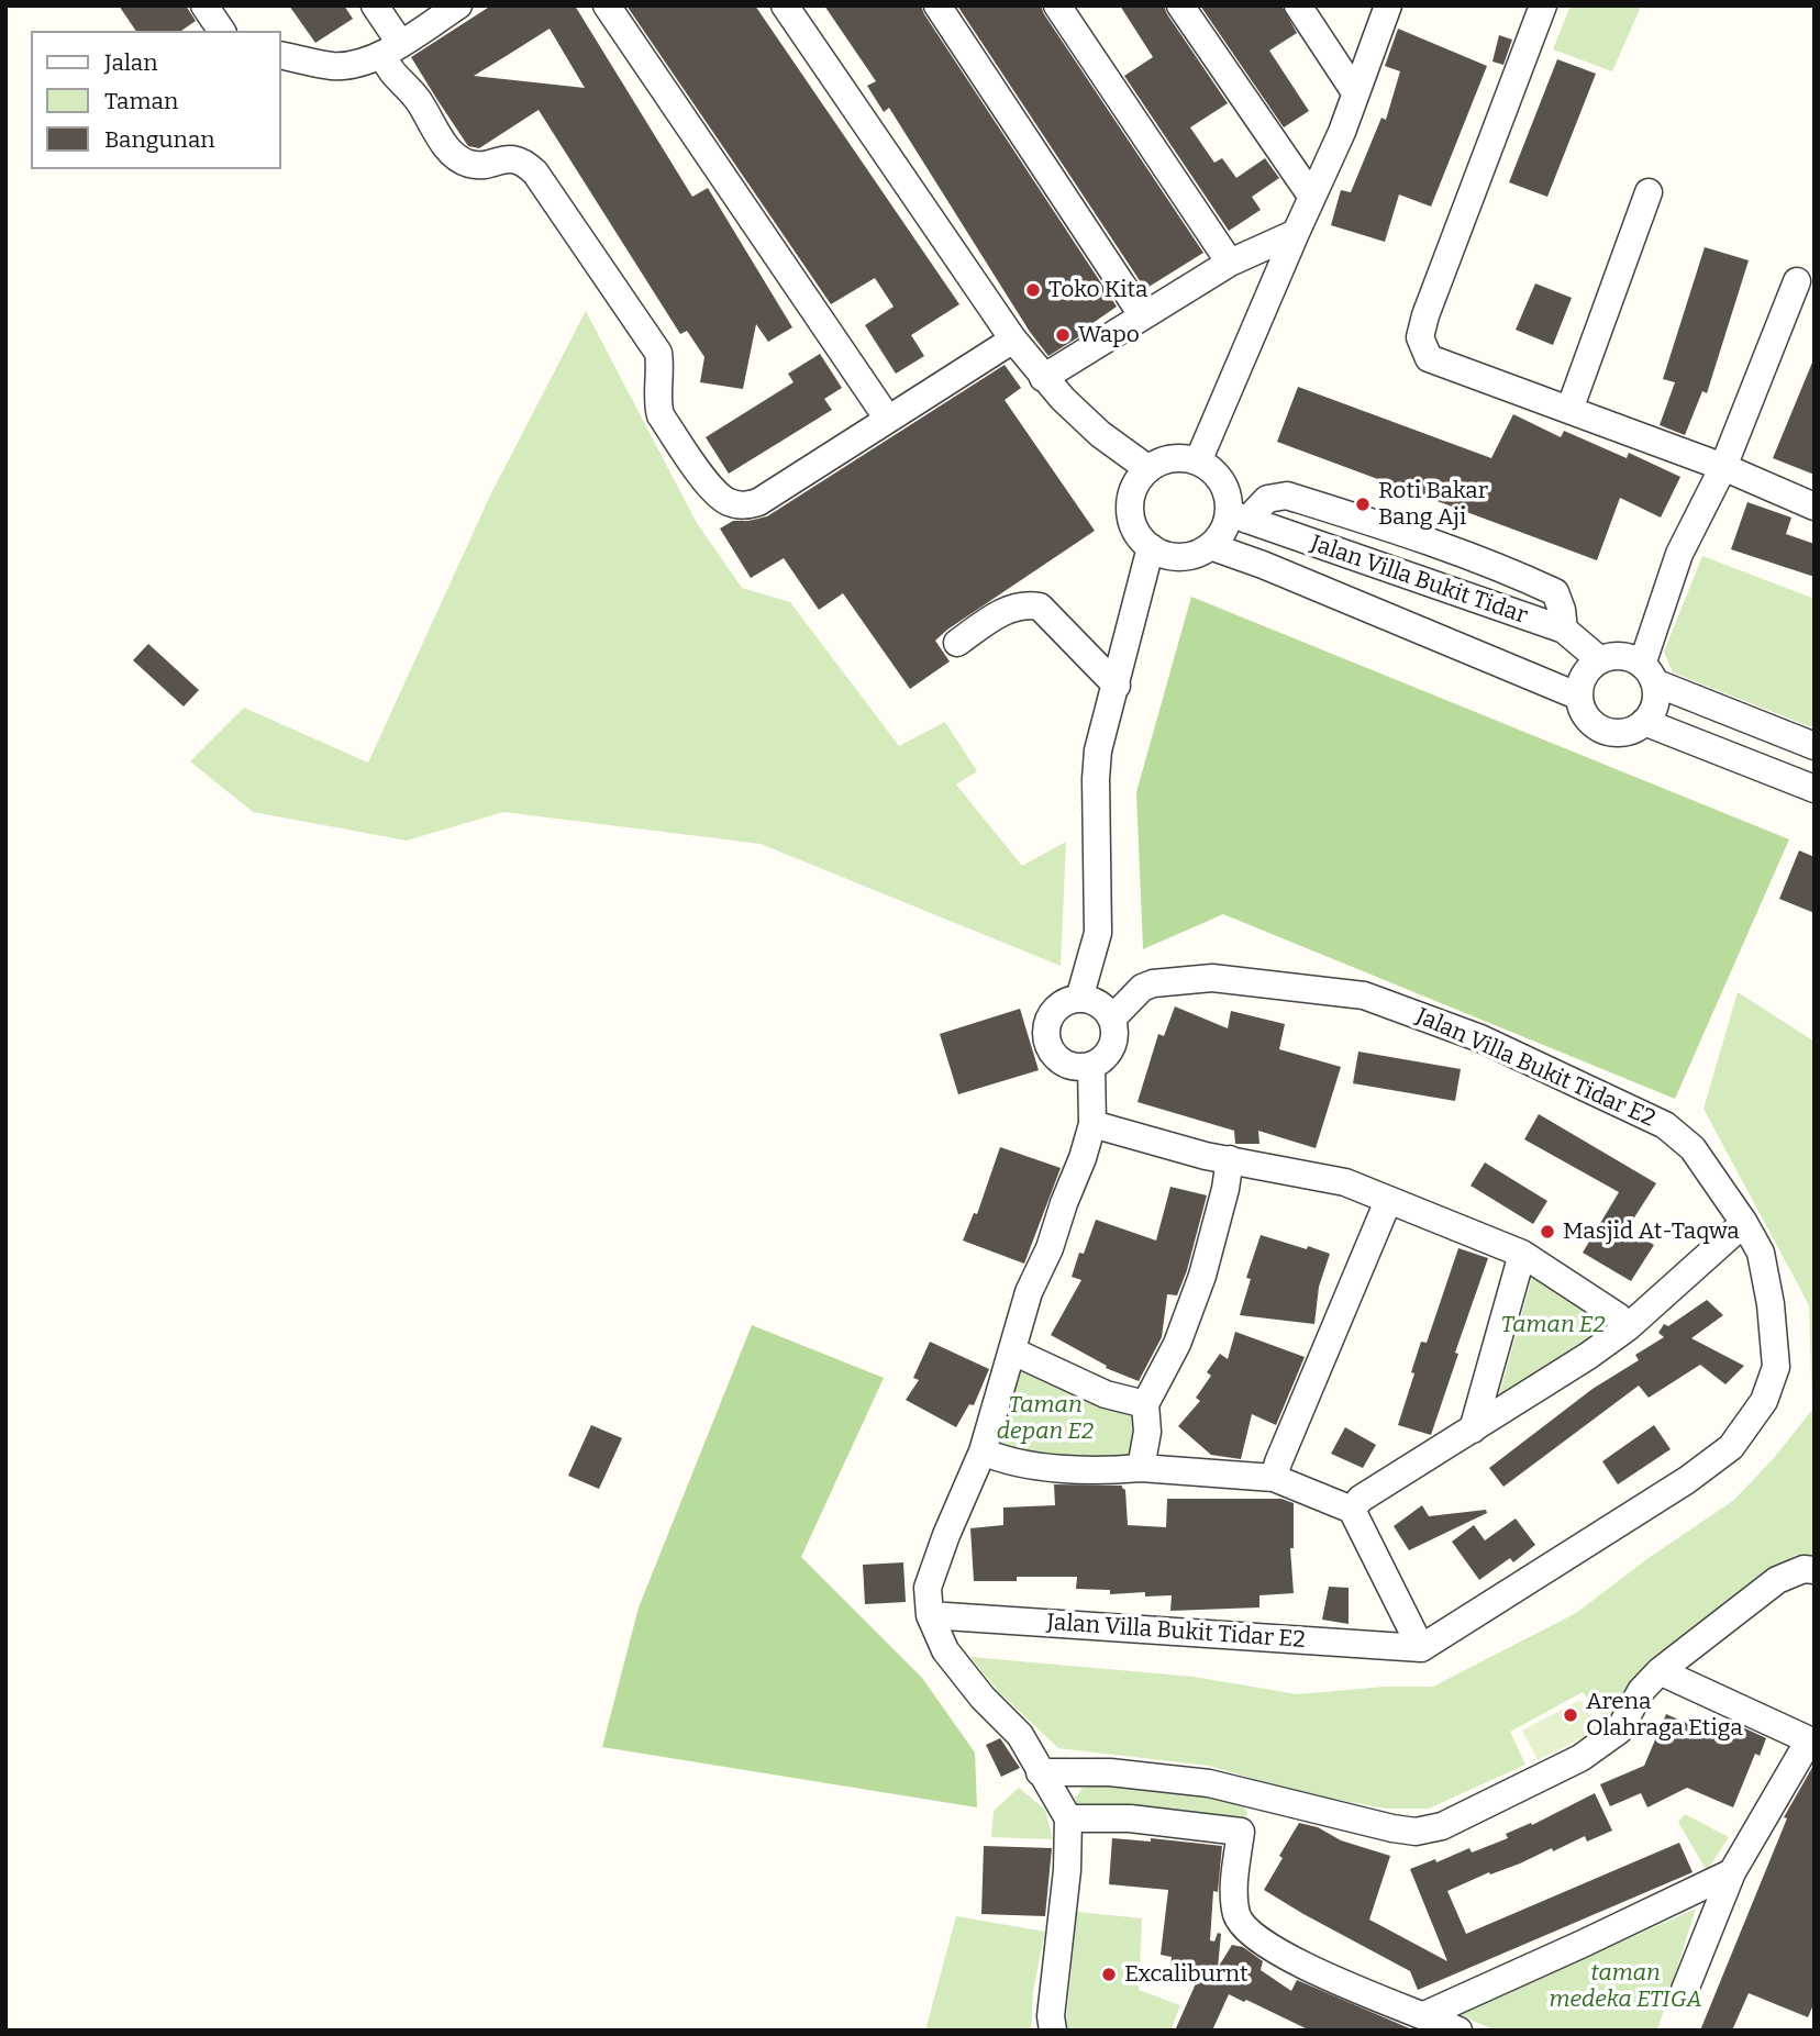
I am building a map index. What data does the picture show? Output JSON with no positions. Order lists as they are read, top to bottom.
{
  "streets": {
    "street": ["Jalan Villa Bukit Tidar", "Jalan Villa Bukit Tidar E2"]
  },
  "parks": ["Taman E2", "Taman depan E2", "taman medeka ETIGA"],
  "places": [
    "Toko Kita",
    "Wapo",
    "Roti Bakar Bang Aji",
    "Masjid At-Taqwa",
    "Arena Olahraga Etiga",
    "Excaliburnt"
  ],
  "legend": ["Jalan", "Taman", "Bangunan"]
}
